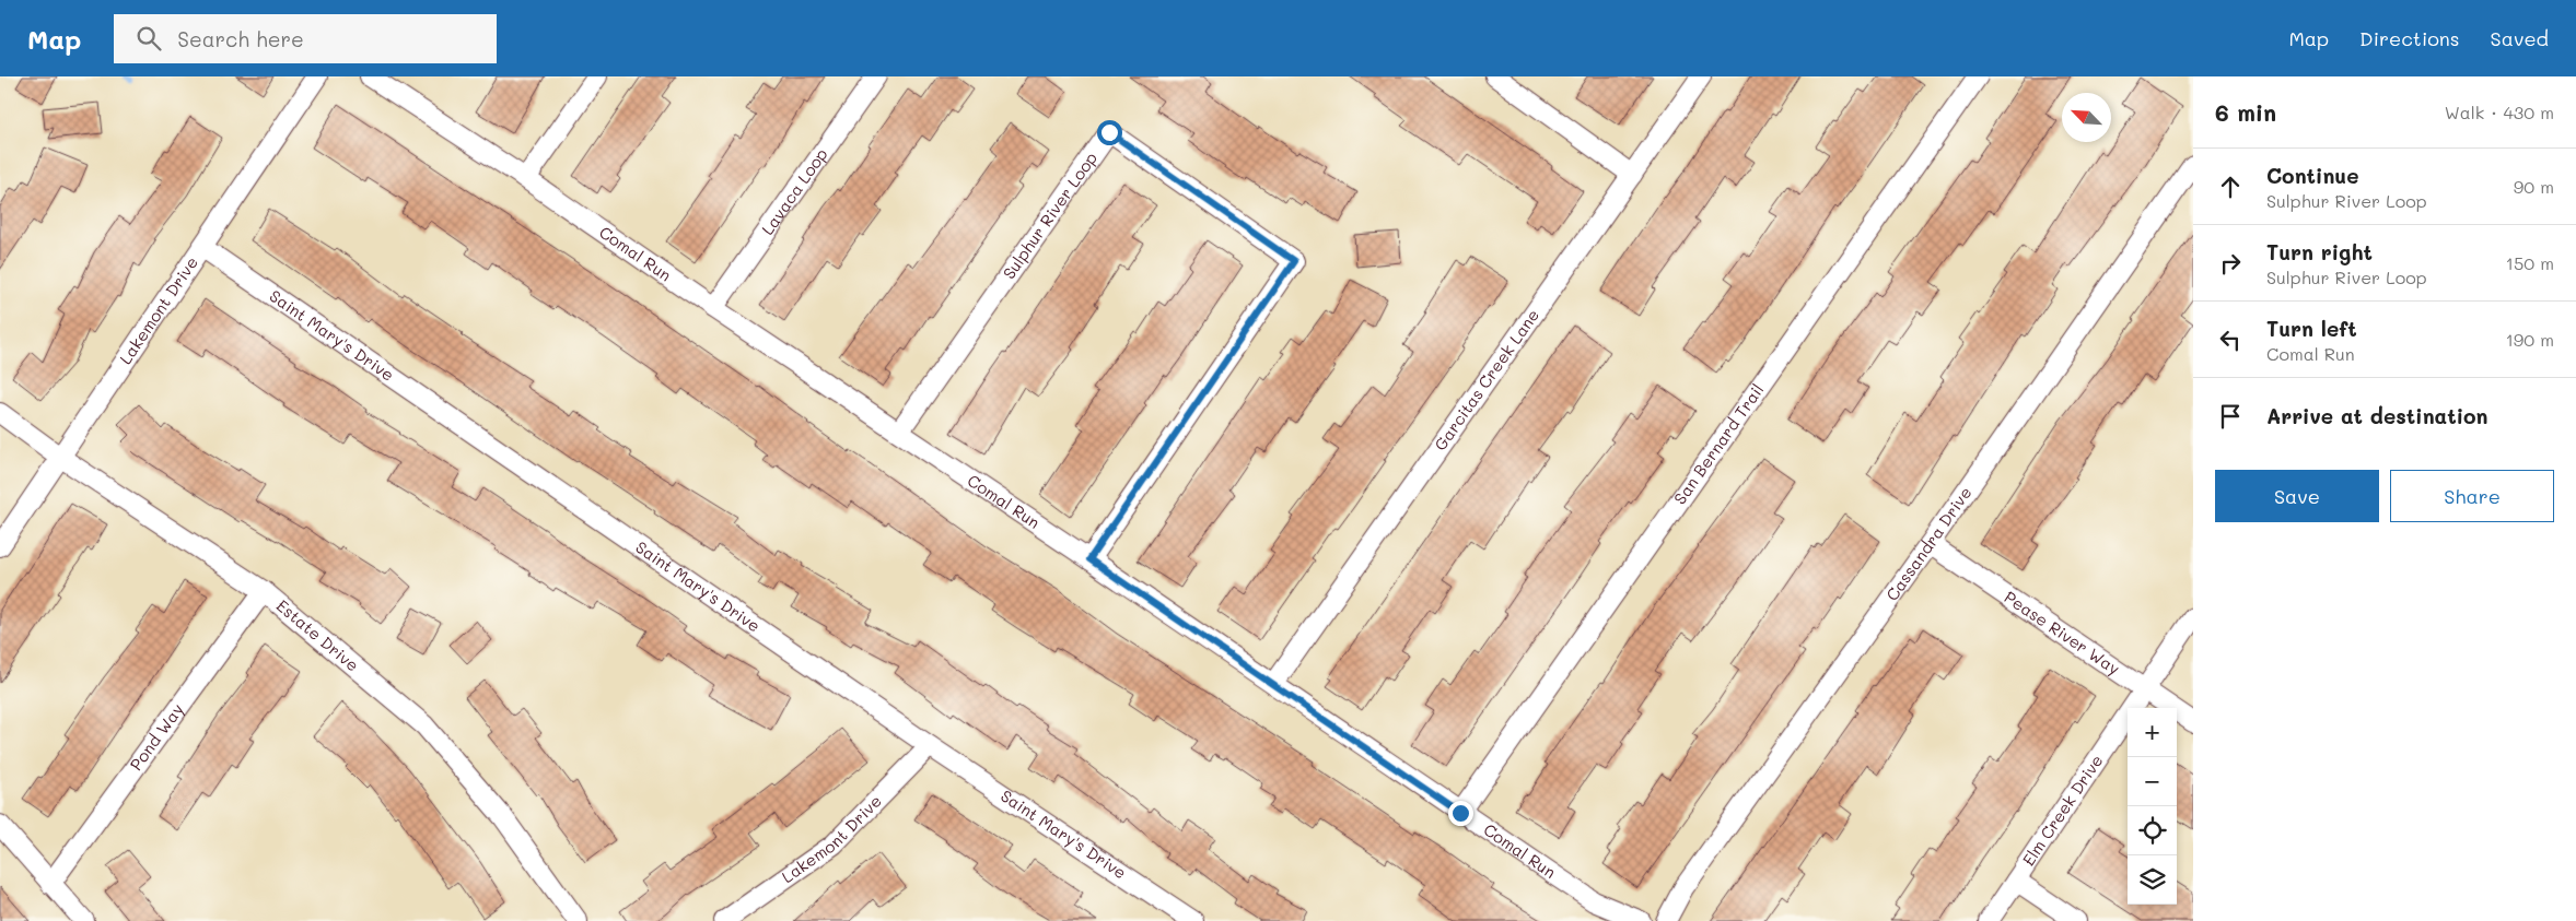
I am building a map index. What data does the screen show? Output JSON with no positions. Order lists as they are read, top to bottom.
{
  "streets": {
    "street": [
      "Lavaca Loop",
      "Sulphur River Loop",
      "Comal Run",
      "Lakemont Drive",
      "Saint Mary's Drive",
      "Garcitas Creek Lane",
      "San Bernard Trail",
      "Cassandra Drive",
      "Pease River Way",
      "Estate Drive",
      "Pond Way",
      "Elm Creek Drive"
    ]
  },
  "crossings": [
    ["Lavaca Loop", "Comal Run"],
    ["Sulphur River Loop", "Comal Run"],
    ["Comal Run", "Garcitas Creek Lane"],
    ["Comal Run", "San Bernard Trail"],
    ["Lakemont Drive", "Saint Mary's Drive"],
    ["Lakemont Drive", "Estate Drive"],
    ["Cassandra Drive", "Pease River Way"],
    ["Pease River Way", "Elm Creek Drive"],
    ["Estate Drive", "Pond Way"]
  ],
  "north": "top left",
  "page": {
    "header": "Map",
    "search": "Search here",
    "nav": ["Map", "Directions", "Saved"],
    "heading": ["6 min", "Walk · 430 m"],
    "list": [
      ["Continue", "Sulphur River Loop", "90 m"],
      ["Turn right", "Sulphur River Loop", "150 m"],
      ["Turn left", "Comal Run", "190 m"],
      "Arrive at destination"
    ],
    "buttons": ["Save", "Share"],
    "map_buttons": ["+", "−"]
  }
}
